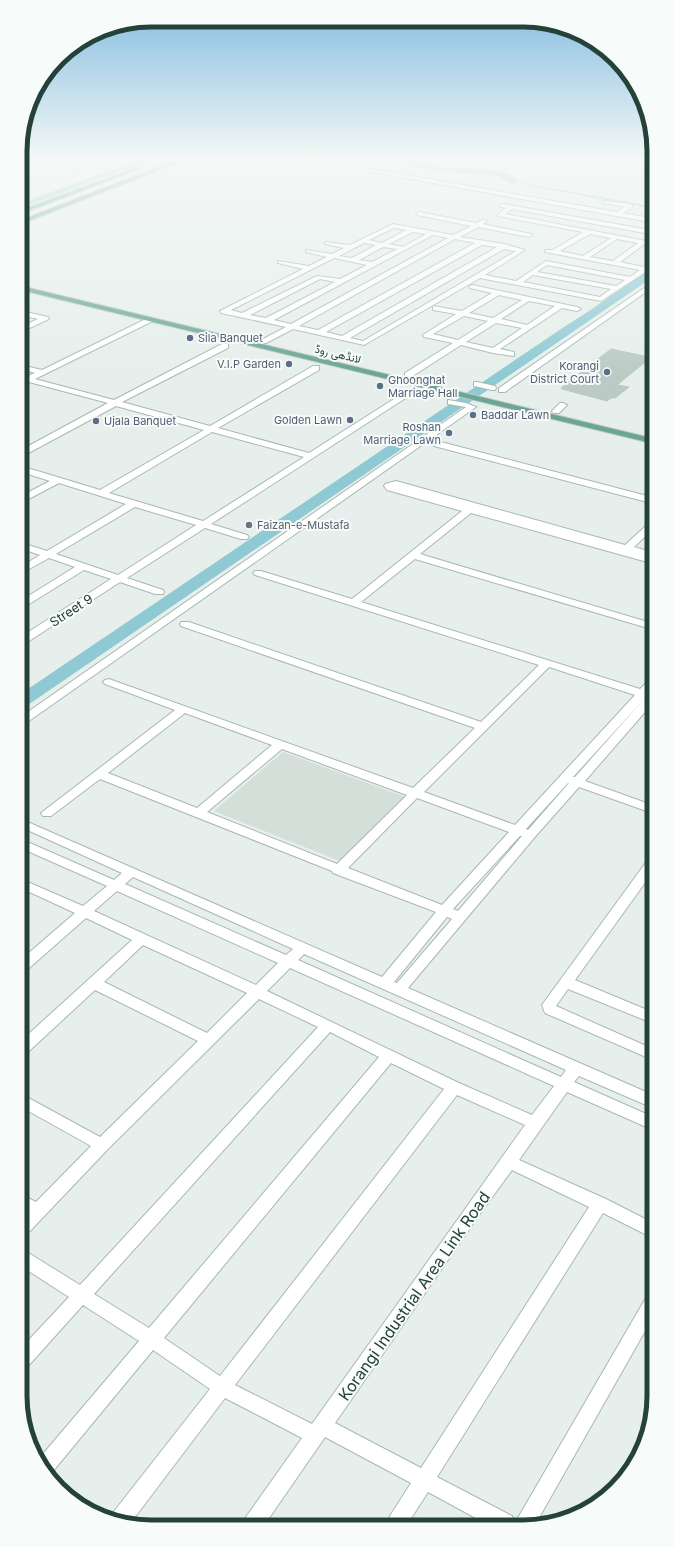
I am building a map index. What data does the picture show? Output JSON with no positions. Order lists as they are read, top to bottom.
{
  "streets": {
    "main road": ["لانڈھی روڈ"],
    "street": ["Street 9", "Korangi Industrial Area Link Road"]
  },
  "places": [
    "Sila Banquet",
    "V.I.P Garden",
    "Korangi District Court",
    "Ghoonghat Marriage Hall",
    "Baddar Lawn",
    "Golden Lawn",
    "Ujala Banquet",
    "Roshan Marriage Lawn",
    "Faizan-e-Mustafa"
  ]
}
